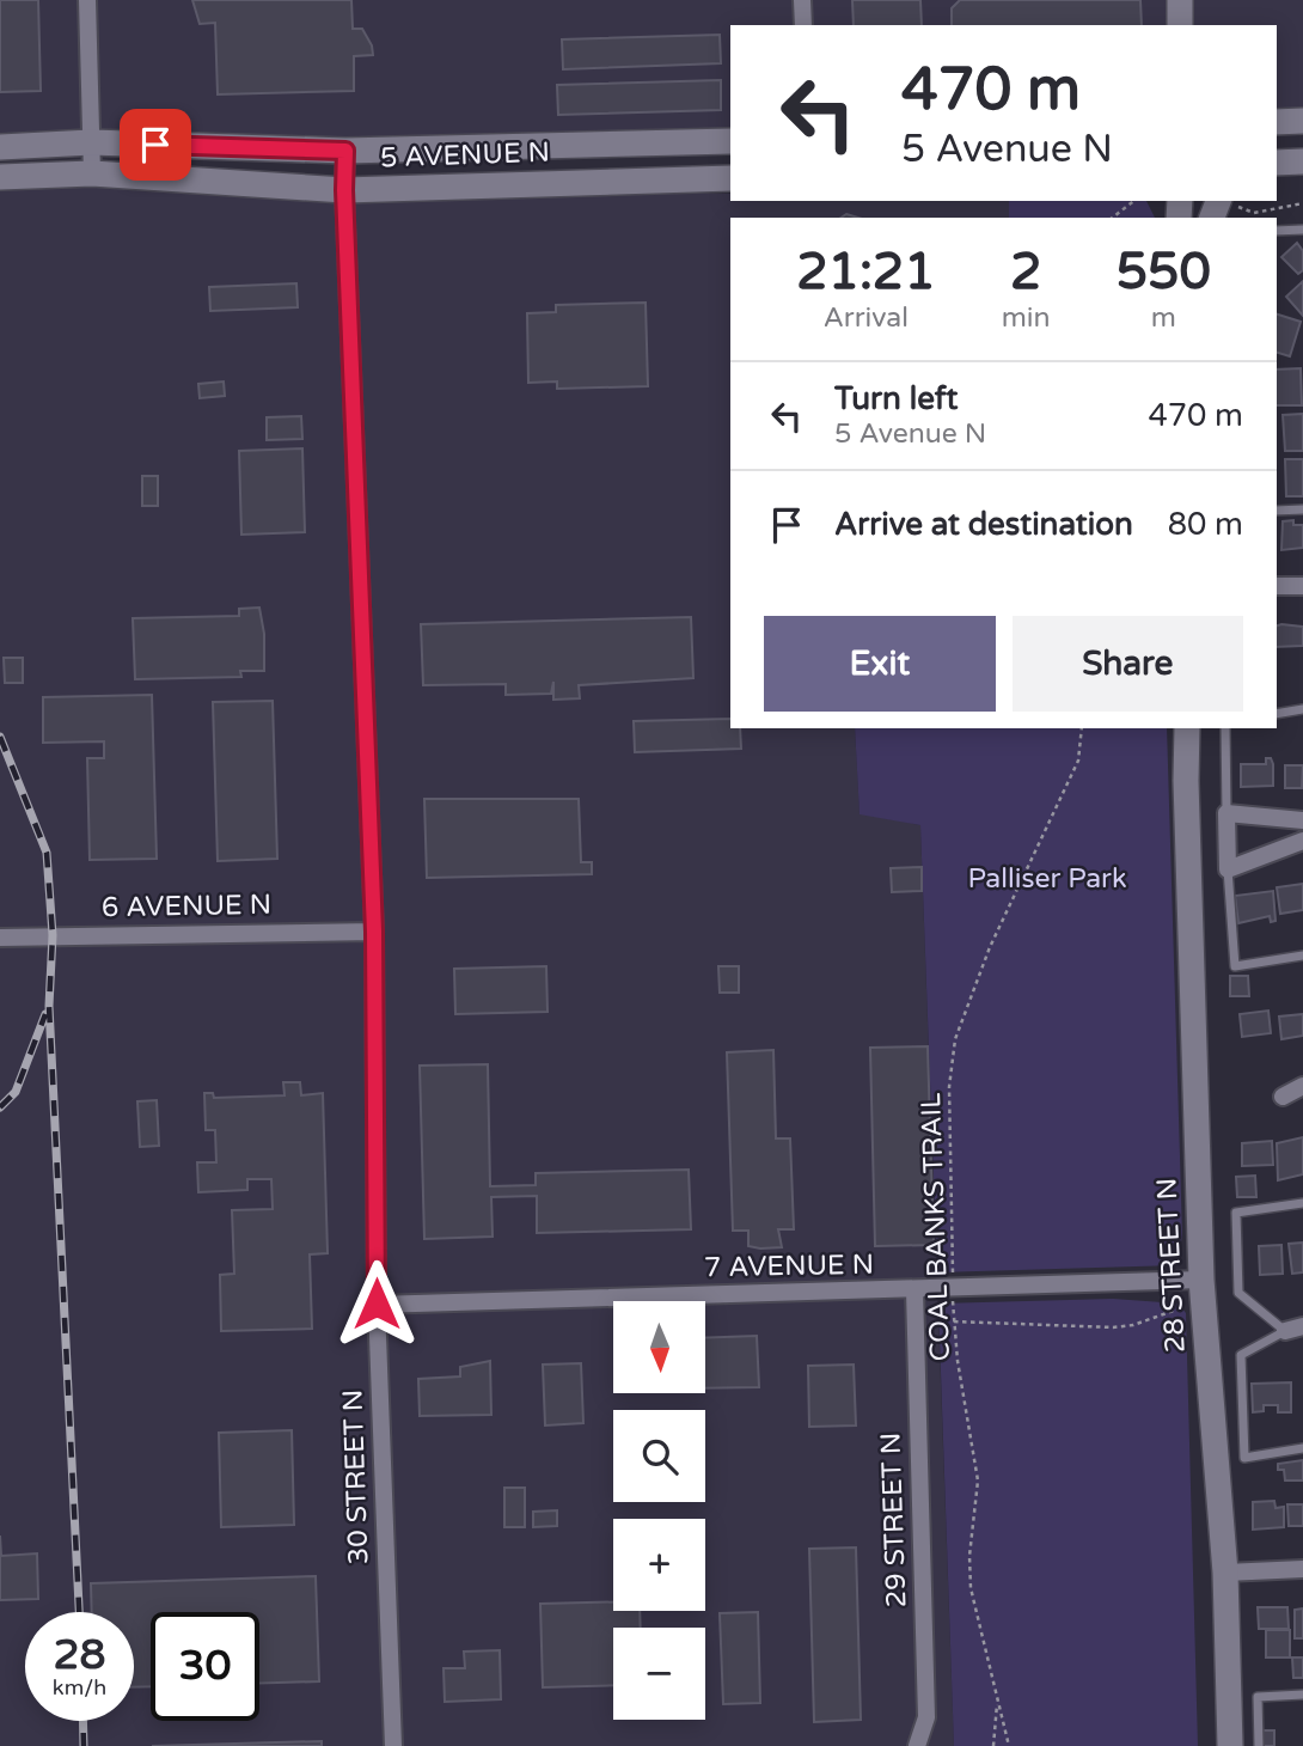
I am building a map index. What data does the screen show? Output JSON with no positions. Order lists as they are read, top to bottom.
{
  "streets": {
    "main road": ["5 AVENUE N", "28 STREET N"],
    "street": [
      "6 AVENUE N",
      "7 AVENUE N",
      "30 STREET N",
      "29 STREET N"
    ],
    "path": ["COAL BANKS TRAIL"]
  },
  "crossings": [
    ["5 AVENUE N", "30 STREET N"],
    ["6 AVENUE N", "30 STREET N"],
    ["COAL BANKS TRAIL", "7 AVENUE N"],
    ["28 STREET N", "7 AVENUE N"],
    ["7 AVENUE N", "30 STREET N"],
    ["7 AVENUE N", "29 STREET N"]
  ],
  "parks": ["Palliser Park"],
  "north": "bottom",
  "page": {
    "turn": ["470 m", "5 Avenue N"],
    "eta": [
      "21:21",
      "Arrival",
      "2",
      "min",
      "550",
      "m"
    ],
    "list": [
      {
        "name": "Turn left",
        "note": "5 Avenue N",
        "value": "470 m"
      },
      {
        "name": "Arrive at destination",
        "value": "80 m"
      }
    ],
    "buttons": ["Exit", "Share"],
    "map_buttons": ["+", "−"],
    "speed": "28 km/h",
    "limit": "30"
  }
}
